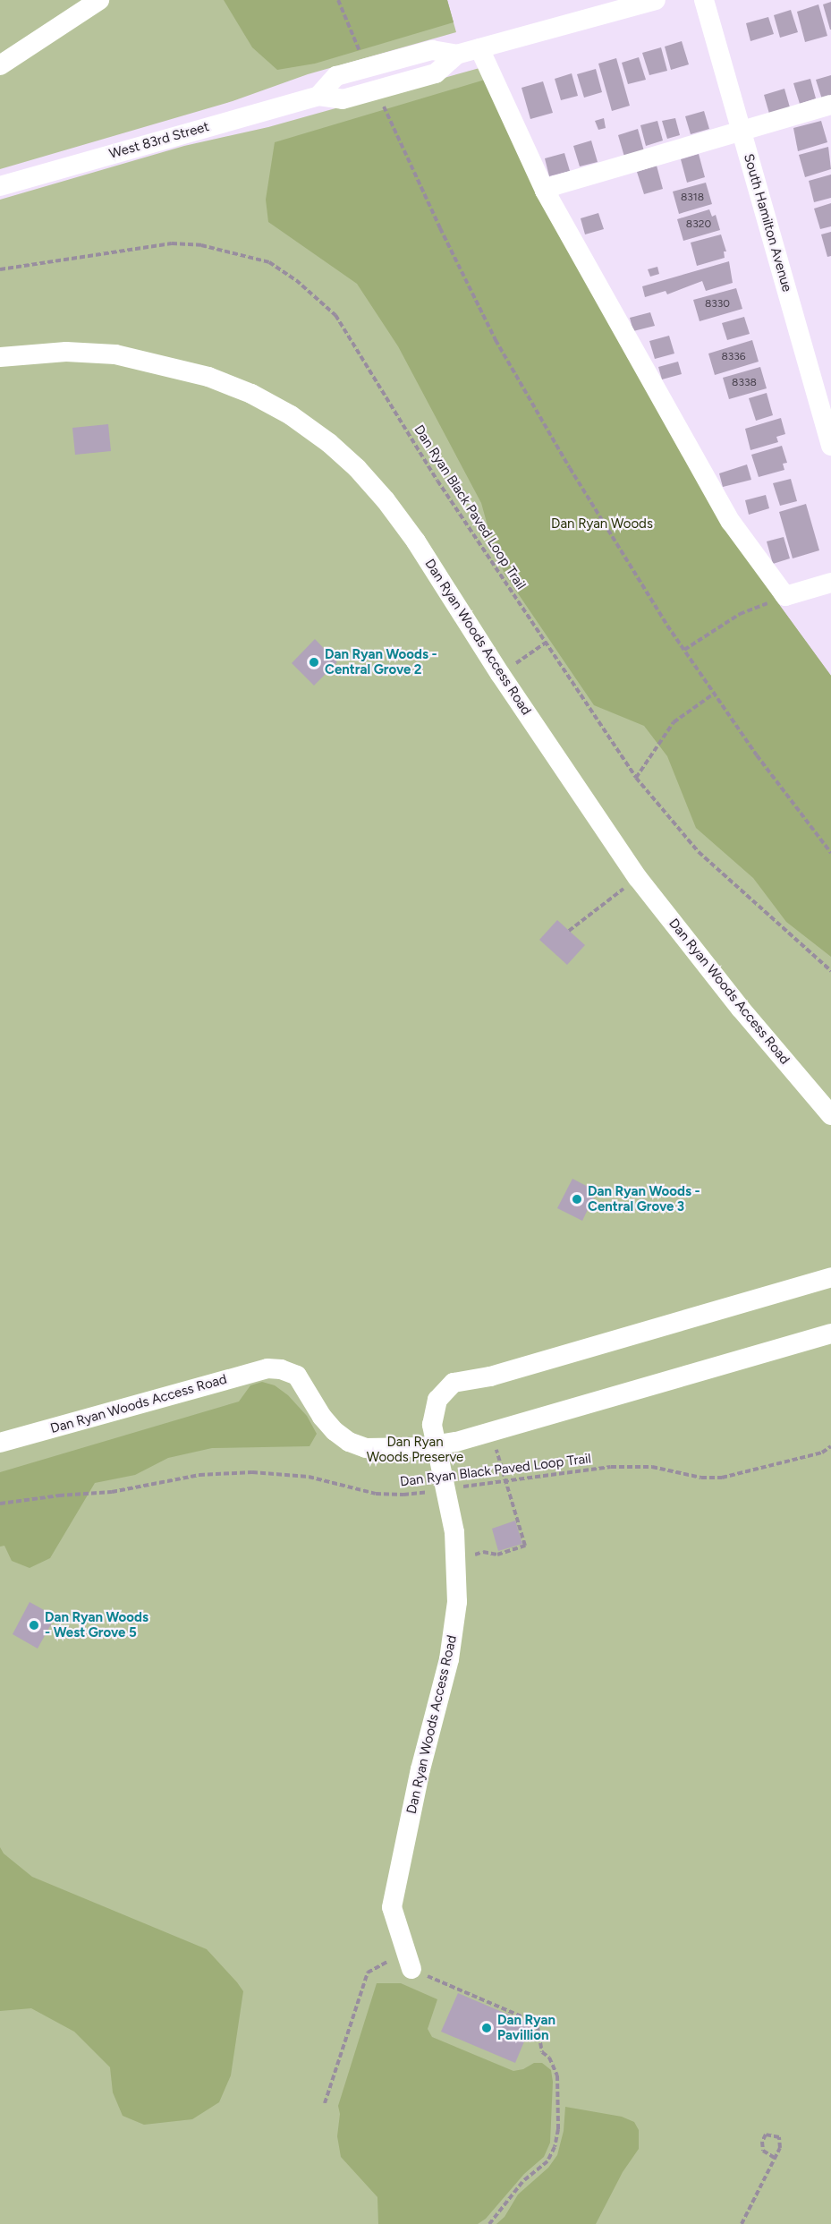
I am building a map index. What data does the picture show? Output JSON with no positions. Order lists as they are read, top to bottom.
{
  "streets": {
    "street": ["West 83rd Street", "South Hamilton Avenue", "Dan Ryan Woods Access Road"],
    "path": ["Dan Ryan Black Paved Loop Trail"]
  },
  "crossings": [
    ["Dan Ryan Black Paved Loop Trail", "Dan Ryan Woods Access Road"]
  ],
  "parks": ["Dan Ryan Woods", "Dan Ryan Woods Preserve"],
  "places": [
    "Dan Ryan Woods - Central Grove 2",
    "Dan Ryan Woods - Central Grove 3",
    "Dan Ryan Woods - West Grove 5",
    "Dan Ryan Pavillion"
  ],
  "house_numbers": [
    "8318",
    "8320",
    "8330",
    "8336",
    "8338"
  ]
}
